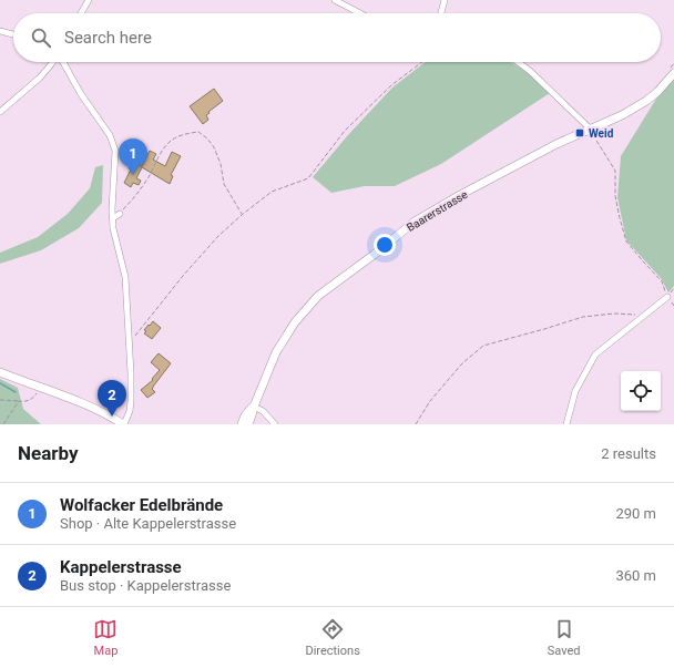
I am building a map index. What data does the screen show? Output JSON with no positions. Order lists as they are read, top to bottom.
{
  "streets": {
    "street": ["Baarerstrasse"]
  },
  "places": {
    "transit": ["Weid"]
  },
  "page": {
    "search": "Search here",
    "pins": ["1", "2"],
    "heading": ["Nearby", "2 results"],
    "list": [
      {
        "mark": "1",
        "name": "Wolfacker Edelbrände",
        "note": "Shop · Alte Kappelerstrasse",
        "value": "290 m"
      },
      {
        "mark": "2",
        "name": "Kappelerstrasse",
        "note": "Bus stop · Kappelerstrasse",
        "value": "360 m"
      }
    ],
    "nav": ["Map", "Directions", "Saved"]
  }
}
